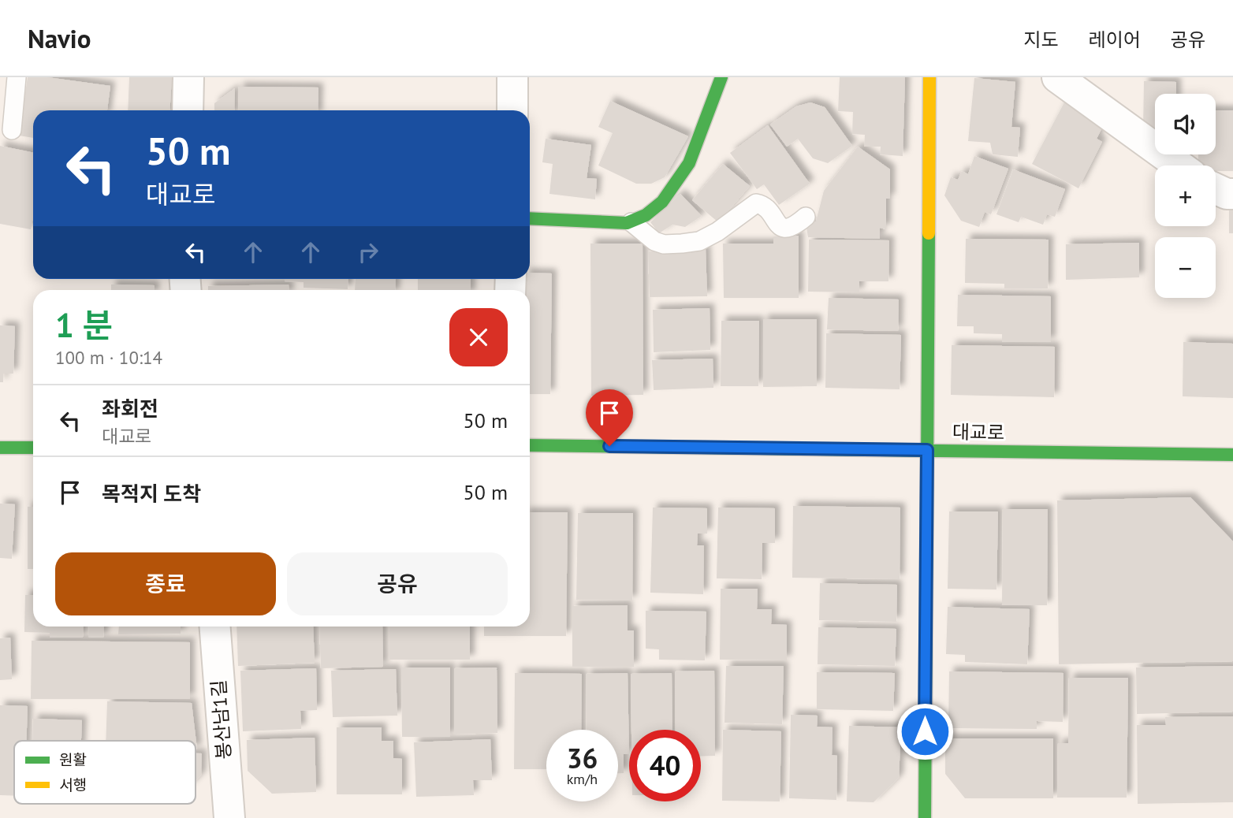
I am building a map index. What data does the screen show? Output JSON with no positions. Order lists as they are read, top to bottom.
{
  "streets": {
    "street": ["대교로", "봉산남1길"]
  },
  "legend": ["원활", "서행"],
  "page": {
    "header": "Navio",
    "nav": ["지도", "레이어", "공유"],
    "map_buttons": ["+", "−"],
    "turn": ["50 m", "대교로"],
    "heading": ["1 분", "100 m · 10:14"],
    "list": [
      {
        "name": "좌회전",
        "note": "대교로",
        "value": "50 m"
      },
      {
        "name": "목적지 도착",
        "value": "50 m"
      }
    ],
    "buttons": ["종료", "공유"],
    "speed": "36 km/h",
    "limit": "40"
  }
}
